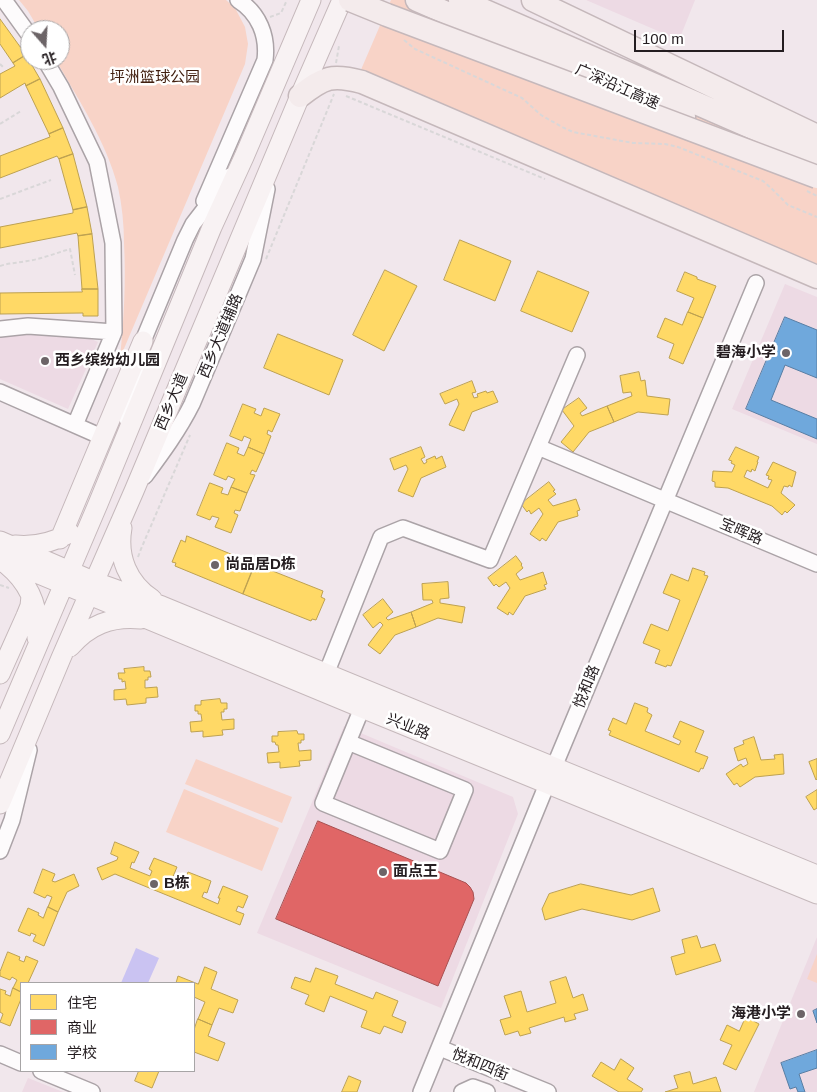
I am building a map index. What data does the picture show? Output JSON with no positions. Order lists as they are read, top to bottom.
{
  "streets": {
    "highway": ["广深沿江高速"],
    "main road": ["西乡大道", "兴业路"],
    "street": ["宝晖路", "悦和路", "悦和四街"]
  },
  "crossings": [
    ["西乡大道", "兴业路"],
    ["宝晖路", "悦和路"],
    ["悦和路", "兴业路"],
    ["悦和路", "悦和四街"]
  ],
  "parks": ["坪洲篮球公园"],
  "places": [
    "碧海小学",
    "西乡缤纷幼儿园",
    "尚品居D栋",
    "面点王",
    "B栋",
    "海港小学"
  ],
  "legend": ["住宅", "商业", "学校"],
  "scale_bar": "100 m",
  "north": "bottom"
}
